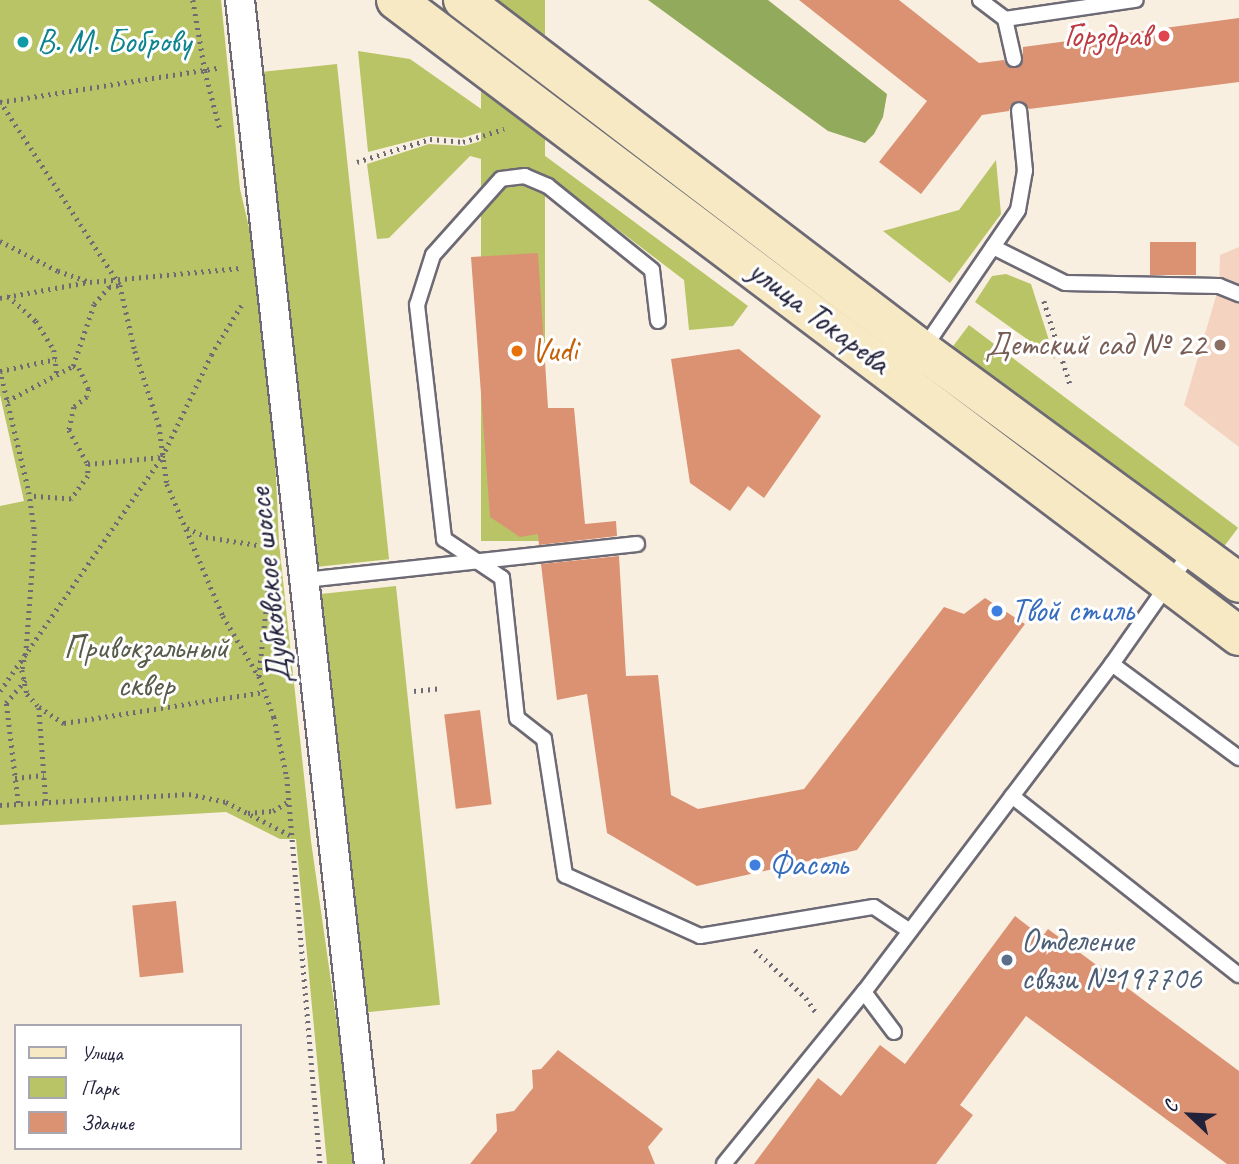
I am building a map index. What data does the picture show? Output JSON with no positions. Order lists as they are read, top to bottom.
{
  "streets": {
    "main road": ["улица Токарева"],
    "street": ["Дубковское шоссе"]
  },
  "parks": ["Привокзальный сквер"],
  "places": [
    "Горздрав",
    "В. М. Боброву",
    "Детский сад № 22",
    "Vudi",
    "Твой стиль",
    "Фасоль",
    "Отделение связи №197706"
  ],
  "legend": ["Улица", "Парк", "Здание"],
  "north": "top left"
}
